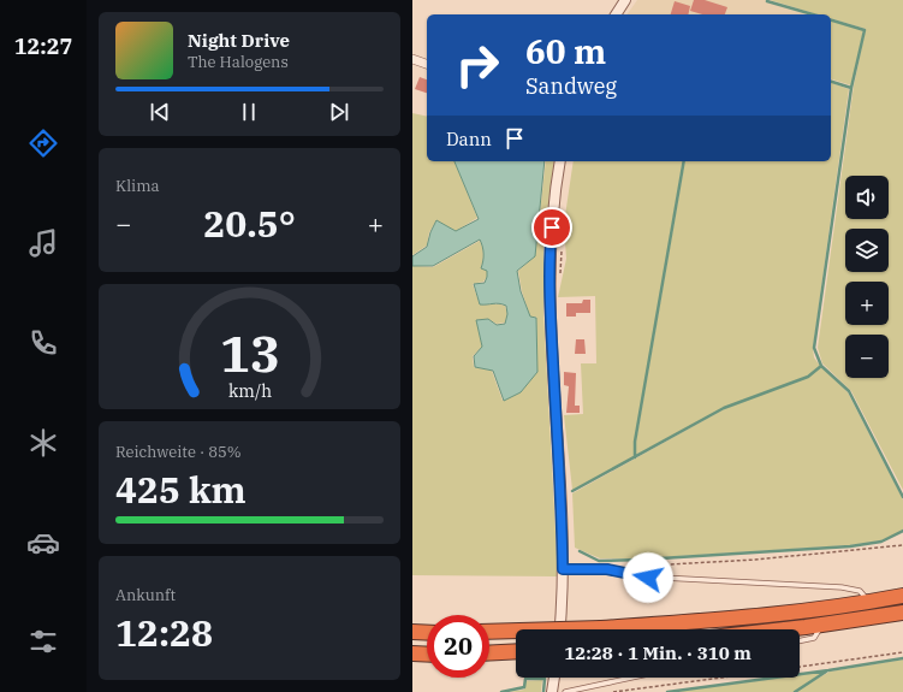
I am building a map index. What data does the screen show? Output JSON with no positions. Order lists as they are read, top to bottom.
{
  "page": {
    "tabs": "12:27",
    "turn": ["60 m", "Sandweg"],
    "song": ["Night Drive", "The Halogens"],
    "then": "Dann",
    "tile": [
      "Klima",
      ["Reichweite · 85%", "425 km"],
      ["Ankunft", "12:28"]
    ],
    "map_buttons": ["+", "−"],
    "heat": ["−", "20.5°", "+"],
    "limit": "20",
    "trip": "12:28 · 1 Min. · 310 m",
    "gauge": ["13", "km/h"]
  }
}
